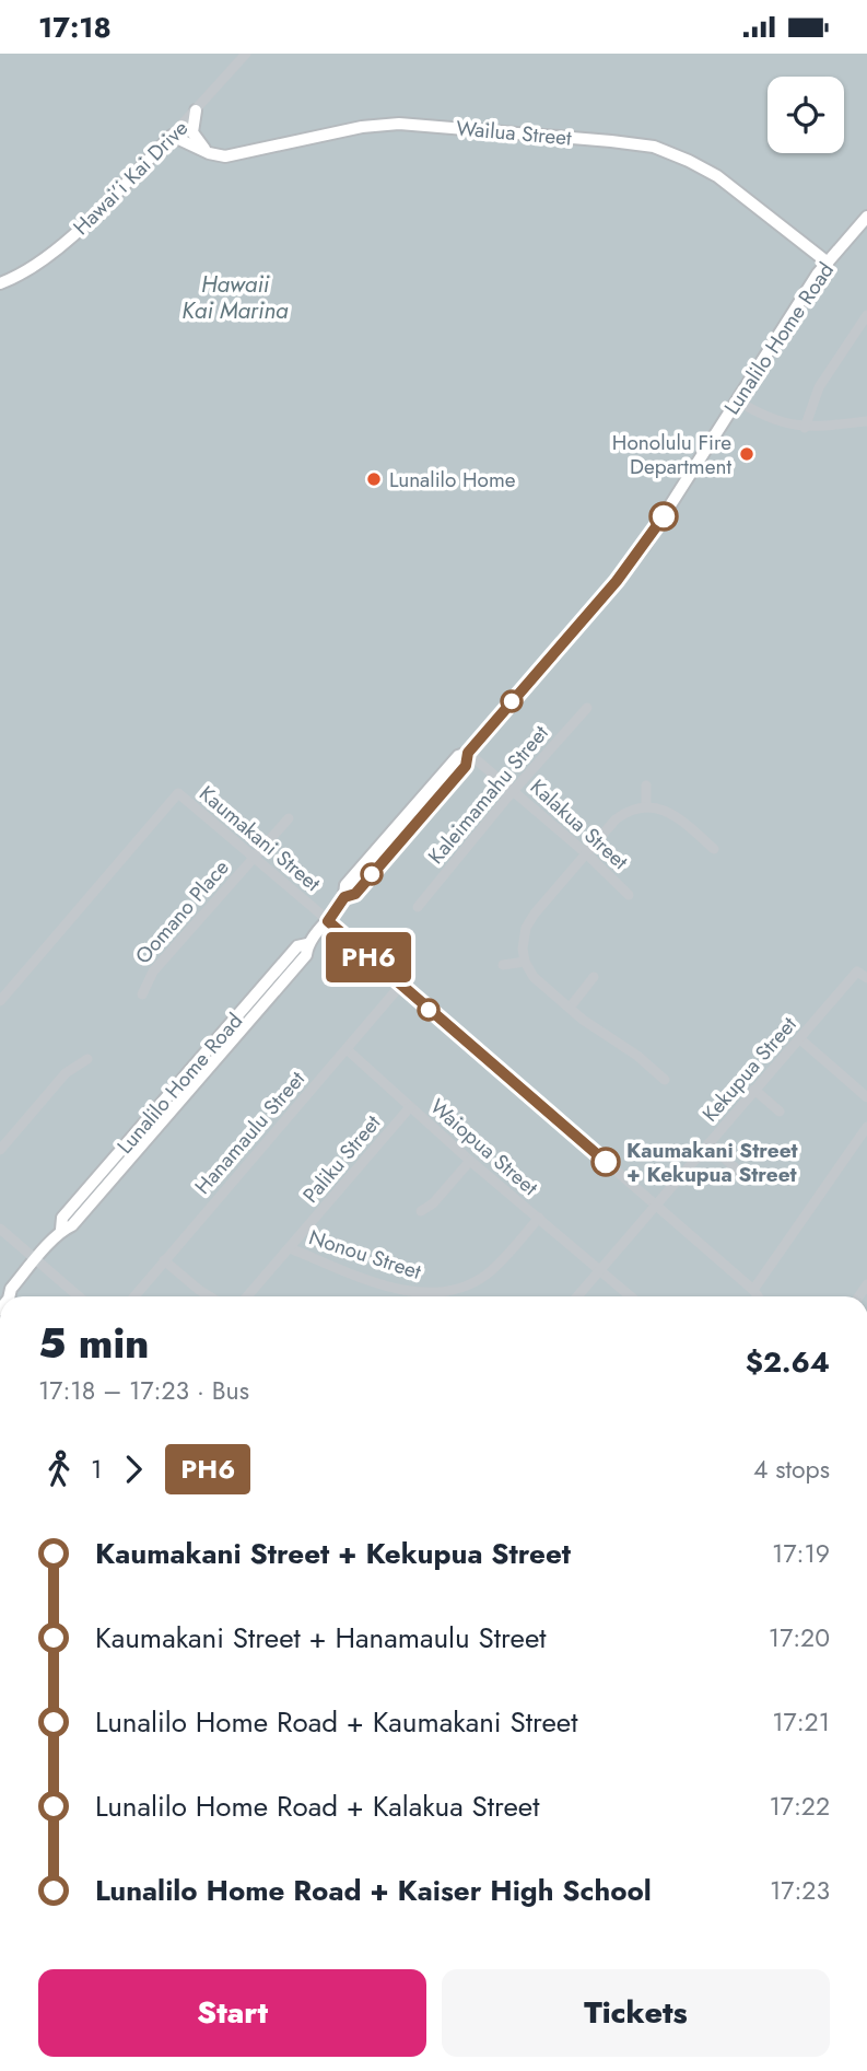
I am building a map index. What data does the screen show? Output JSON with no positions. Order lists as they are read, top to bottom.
{
  "streets": {
    "main road": ["Wailua Street", "Hawai’i Kai Drive", "Lunalilo Home Road"],
    "street": [
      "Kaleimamahu Street",
      "Kalakua Street",
      "Kaumakani Street",
      "Oomano Place",
      "Kekupua Street",
      "Hanamaulu Street",
      "Waiopua Street",
      "Paliku Street",
      "Nonou Street"
    ]
  },
  "crossings": [
    ["Wailua Street", "Hawai’i Kai Drive"],
    ["Wailua Street", "Lunalilo Home Road"],
    ["Lunalilo Home Road", "Kalakua Street"],
    ["Lunalilo Home Road", "Kaumakani Street"],
    ["Kaleimamahu Street", "Kalakua Street"],
    ["Kaumakani Street", "Oomano Place"],
    ["Kaumakani Street", "Kekupua Street"],
    ["Kaumakani Street", "Hanamaulu Street"],
    ["Kekupua Street", "Waiopua Street"],
    ["Hanamaulu Street", "Waiopua Street"],
    ["Waiopua Street", "Paliku Street"],
    ["Waiopua Street", "Nonou Street"],
    ["Paliku Street", "Nonou Street"]
  ],
  "water": ["Hawaii Kai Marina"],
  "places": ["Honolulu Fire Department", "Lunalilo Home", "Kaumakani Street + Kekupua Street"],
  "lines": ["bus line PH6"],
  "page": {
    "status": "17:18",
    "on_map": "PH6",
    "heading": ["5 min", "17:18 – 17:23 · Bus", "$2.64"],
    "legs": ["1", "PH6", "4 stops"],
    "list": [
      {
        "name": "Kaumakani Street + Kekupua Street",
        "value": "17:19"
      },
      {
        "name": "Kaumakani Street + Hanamaulu Street",
        "value": "17:20"
      },
      {
        "name": "Lunalilo Home Road + Kaumakani Street",
        "value": "17:21"
      },
      {
        "name": "Lunalilo Home Road + Kalakua Street",
        "value": "17:22"
      },
      {
        "name": "Lunalilo Home Road + Kaiser High School",
        "value": "17:23"
      }
    ],
    "buttons": ["Start", "Tickets"]
  }
}
